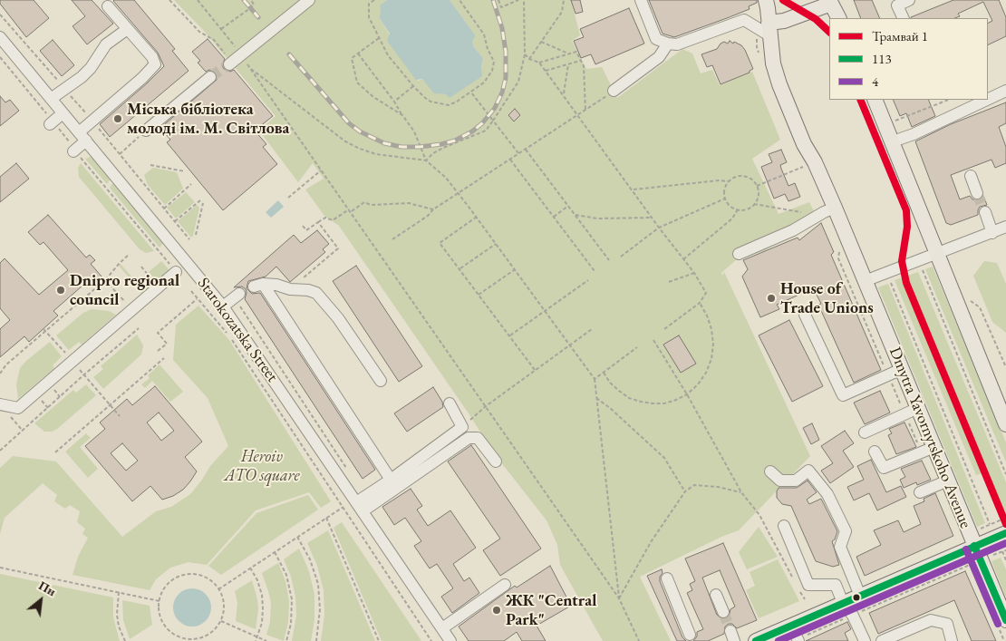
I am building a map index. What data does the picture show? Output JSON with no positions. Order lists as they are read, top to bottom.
{
  "streets": {
    "main road": ["Dmytra Yavornytskoho Avenue"],
    "street": ["Starokozatska Street"]
  },
  "parks": ["Heroiv ATO square"],
  "places": [
    "Міська бібліотека молоді ім. М. Світлова",
    "Dnipro regional council",
    "House of Trade Unions",
    "ЖК \"Central Park\""
  ],
  "lines": ["tram line 1", "transit line 113", "transit line 4"],
  "legend": ["Трамвай 1", "113", "4"],
  "north": "top right"
}
